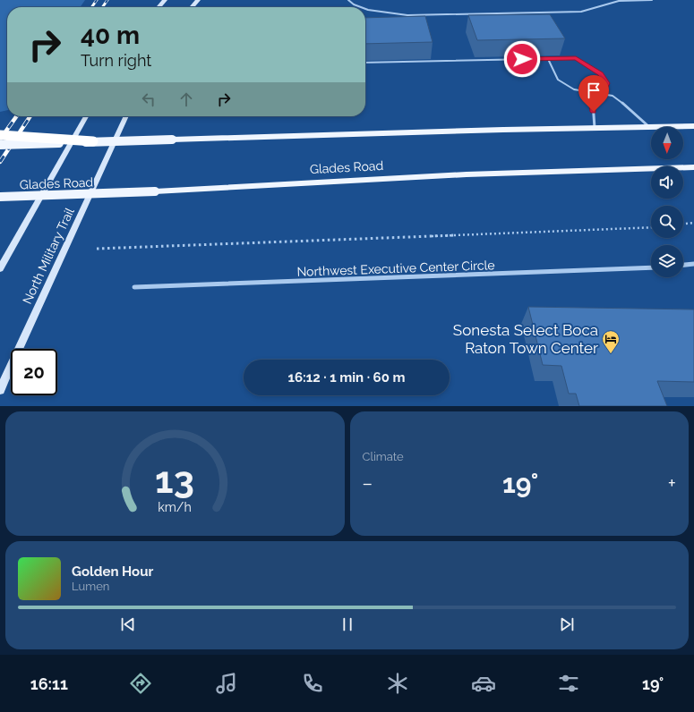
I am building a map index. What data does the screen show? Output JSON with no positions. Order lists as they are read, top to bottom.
{
  "streets": {
    "main road": ["Glades Road", "North Military Trail"],
    "street": ["Northwest Executive Center Circle"]
  },
  "places": {
    "hotel": ["Sonesta Select Boca Raton Town Center"]
  },
  "north": "bottom",
  "page": {
    "turn": ["40 m", "Turn right"],
    "limit": "20",
    "trip": "16:12 · 1 min · 60 m",
    "tile": "Climate",
    "heat": ["−", "19°", "+"],
    "song": ["Golden Hour", "Lumen"],
    "tabs": ["16:11", "19°"],
    "gauge": ["13", "km/h"]
  }
}
